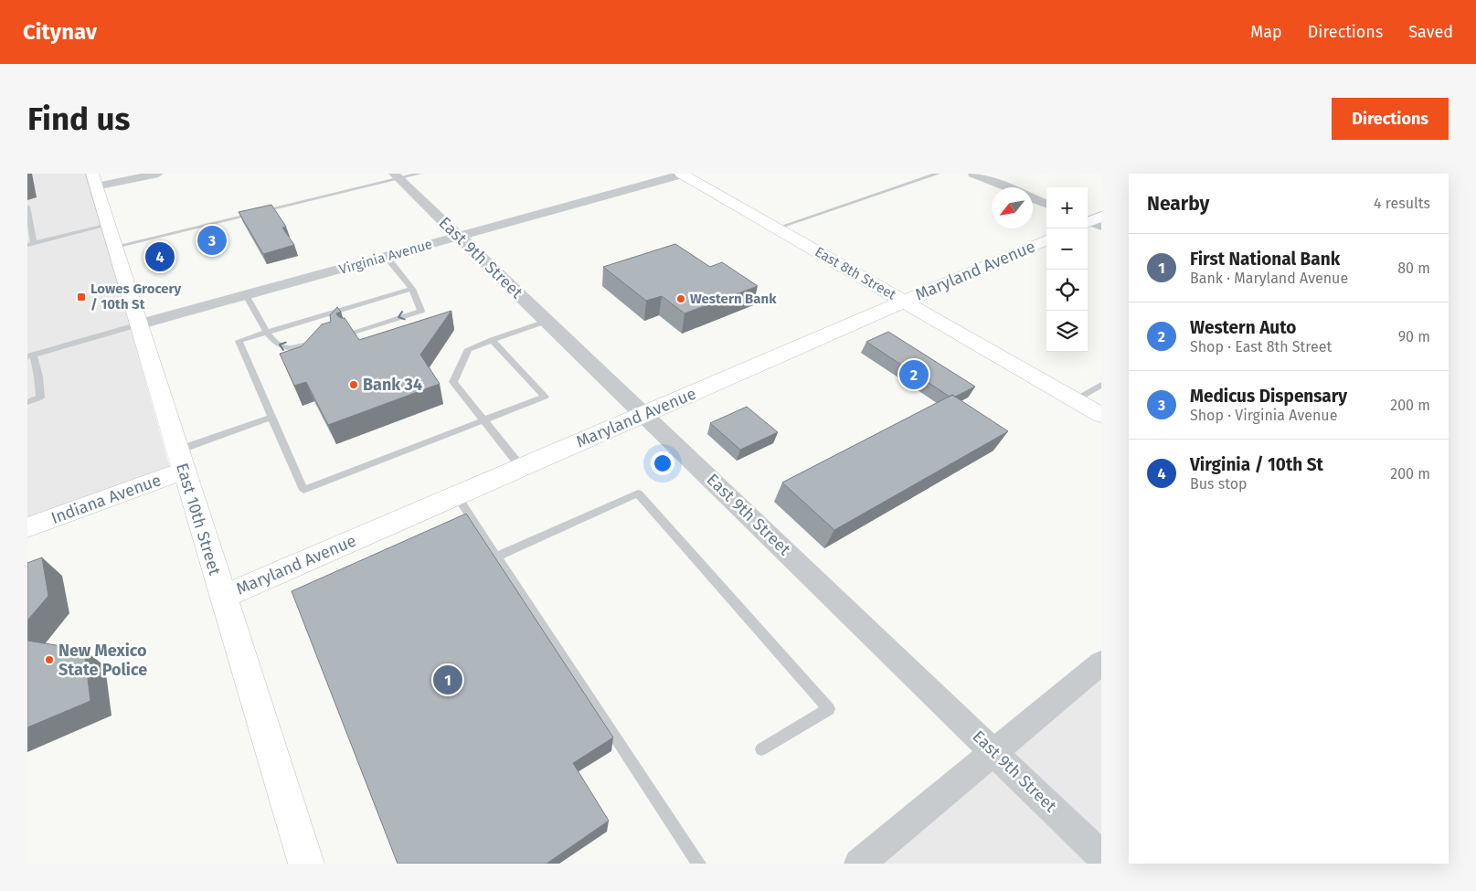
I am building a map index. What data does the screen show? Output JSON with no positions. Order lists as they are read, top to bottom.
{
  "streets": {
    "street": [
      "Virginia Avenue",
      "East 9th Street",
      "Maryland Avenue",
      "East 8th Street",
      "Indiana Avenue",
      "East 10th Street"
    ]
  },
  "crossings": [
    ["Virginia Avenue", "East 9th Street"],
    ["Virginia Avenue", "East 8th Street"],
    ["Virginia Avenue", "East 10th Street"],
    ["East 9th Street", "Maryland Avenue"],
    ["Maryland Avenue", "East 8th Street"],
    ["Maryland Avenue", "East 10th Street"],
    ["Indiana Avenue", "East 10th Street"]
  ],
  "places": {
    "transit": ["Lowes Grocery / 10th St"],
    "other": ["Western Bank", "Bank 34", "New Mexico State Police"]
  },
  "north": "bottom left",
  "page": {
    "header": "Citynav",
    "nav": ["Map", "Directions", "Saved"],
    "buttons": "Directions",
    "title": "Find us",
    "heading": ["Nearby", "4 results"],
    "map_buttons": ["+", "−"],
    "pins": [
      "3",
      "4",
      "2",
      "1"
    ],
    "list": [
      {
        "mark": "1",
        "name": "First National Bank",
        "note": "Bank · Maryland Avenue",
        "value": "80 m"
      },
      {
        "mark": "2",
        "name": "Western Auto",
        "note": "Shop · East 8th Street",
        "value": "90 m"
      },
      {
        "mark": "3",
        "name": "Medicus Dispensary",
        "note": "Shop · Virginia Avenue",
        "value": "200 m"
      },
      {
        "mark": "4",
        "name": "Virginia / 10th St",
        "note": "Bus stop",
        "value": "200 m"
      }
    ]
  }
}
